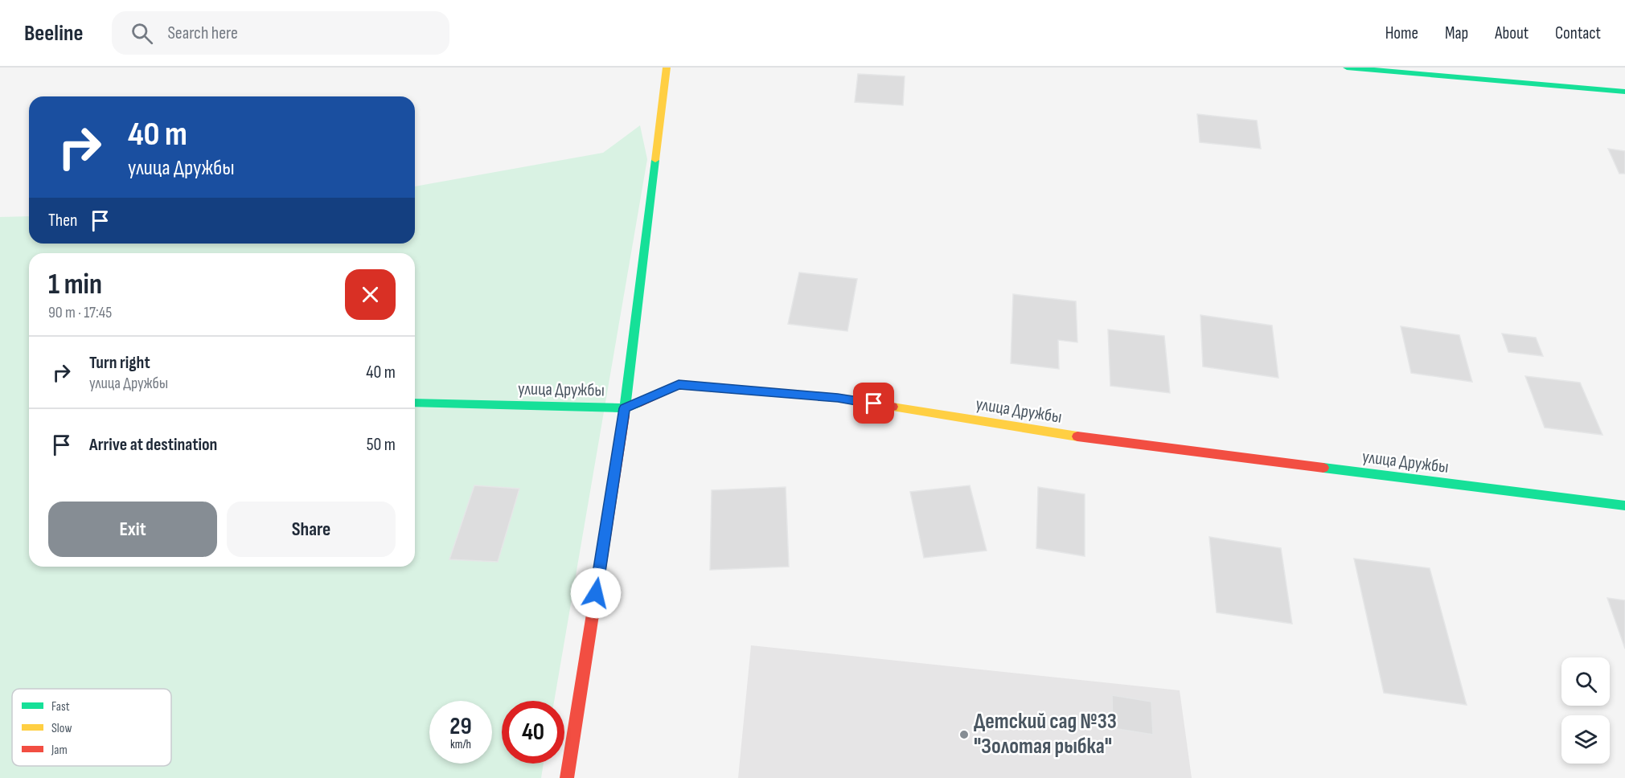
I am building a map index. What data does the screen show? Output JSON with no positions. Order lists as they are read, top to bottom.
{
  "streets": {
    "street": ["улица Дружбы"]
  },
  "places": ["Детский сад №33 \"Золотая рыбка\""],
  "legend": ["Fast", "Slow", "Jam"],
  "page": {
    "header": "Beeline",
    "search": "Search here",
    "nav": [
      "Home",
      "Map",
      "About",
      "Contact"
    ],
    "turn": ["40 m", "улица Дружбы"],
    "then": "Then",
    "heading": ["1 min", "90 m · 17:45"],
    "list": [
      {
        "name": "Turn right",
        "note": "улица Дружбы",
        "value": "40 m"
      },
      {
        "name": "Arrive at destination",
        "value": "50 m"
      }
    ],
    "buttons": ["Exit", "Share"],
    "speed": "29 km/h",
    "limit": "40"
  }
}
